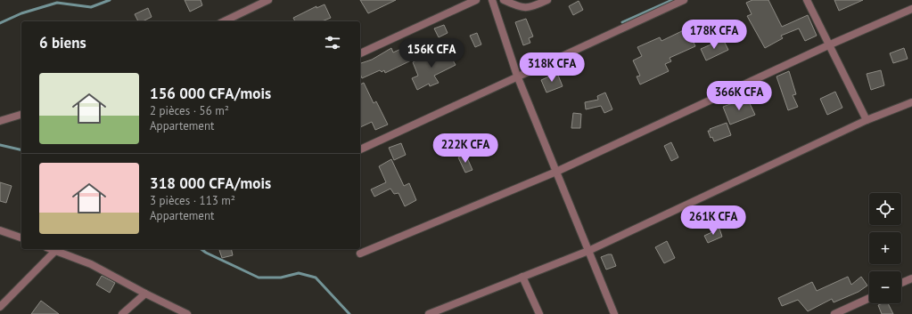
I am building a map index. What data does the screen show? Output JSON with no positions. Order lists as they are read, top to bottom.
{
  "page": {
    "price": [
      "178K CFA",
      "156K CFA",
      "318K CFA",
      "366K CFA",
      "222K CFA",
      "261K CFA"
    ],
    "heading": "6 biens",
    "list": [
      {
        "name": "156 000 CFA/mois",
        "note": "2 pièces · 56 m² · Appartement"
      },
      {
        "name": "318 000 CFA/mois",
        "note": "3 pièces · 113 m² · Appartement"
      }
    ],
    "map_buttons": ["+", "−"]
  }
}
